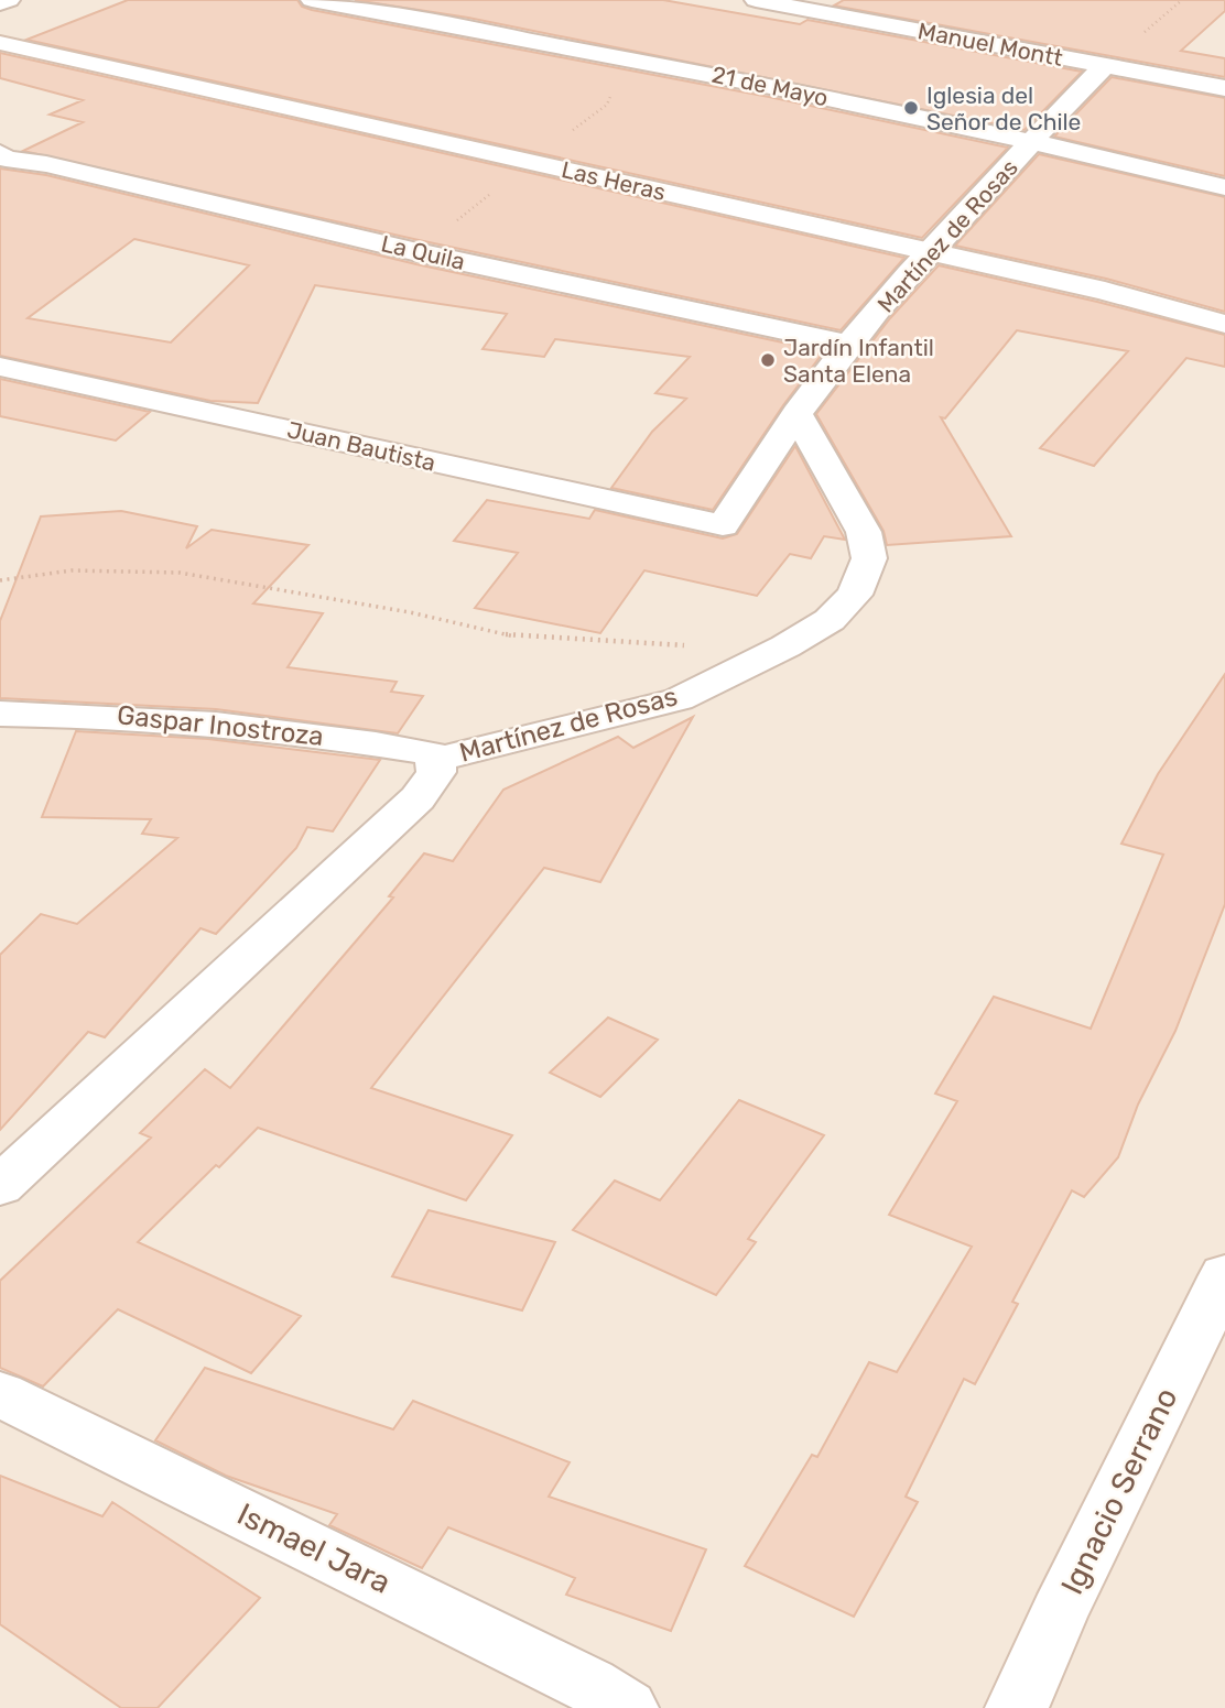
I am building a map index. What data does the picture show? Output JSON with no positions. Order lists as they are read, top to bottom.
{
  "streets": {
    "street": [
      "Manuel Montt",
      "21 de Mayo",
      "Las Heras",
      "Martínez de Rosas",
      "La Quila",
      "Juan Bautista",
      "Gaspar Inostroza",
      "Ignacio Serrano",
      "Ismael Jara"
    ]
  },
  "crossings": [
    ["Manuel Montt", "Martínez de Rosas"],
    ["21 de Mayo", "Martínez de Rosas"],
    ["Las Heras", "Martínez de Rosas"],
    ["Martínez de Rosas", "La Quila"],
    ["Martínez de Rosas", "Juan Bautista"],
    ["Martínez de Rosas", "Gaspar Inostroza"]
  ],
  "places": ["Iglesia del Señor de Chile", "Jardín Infantil Santa Elena"]
}
